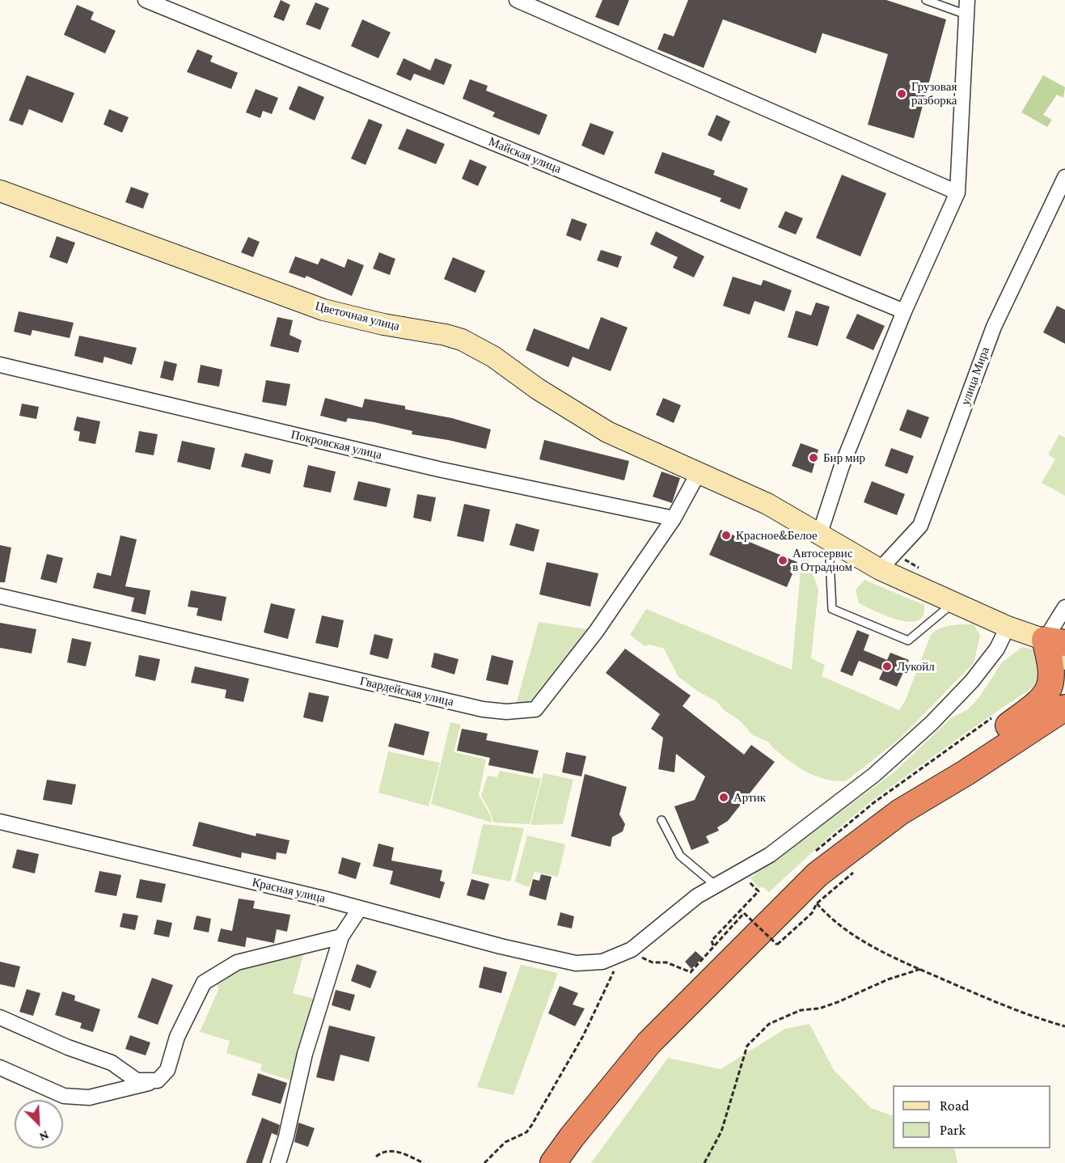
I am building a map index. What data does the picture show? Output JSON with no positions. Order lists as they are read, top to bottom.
{
  "streets": {
    "street": [
      "Майская улица",
      "Цветочная улица",
      "улица Мира",
      "Покровская улица",
      "Гвардейская улица",
      "Красная улица"
    ]
  },
  "crossings": [
    ["Цветочная улица", "улица Мира"],
    ["Цветочная улица", "Гвардейская улица"],
    ["Цветочная улица", "Красная улица"],
    ["Покровская улица", "Гвардейская улица"]
  ],
  "places": [
    "Грузовая разборка",
    "Бир мир",
    "Красное&Белое",
    "Автосервис в Отрадном",
    "Лукойл",
    "Артик"
  ],
  "legend": ["Road", "Park"],
  "north": "bottom right"
}
